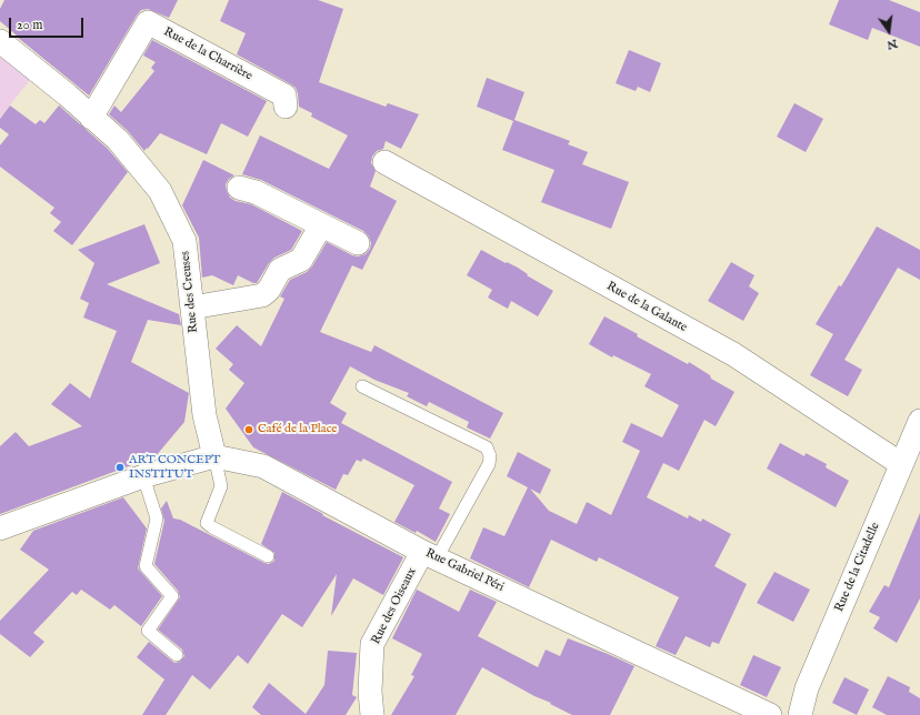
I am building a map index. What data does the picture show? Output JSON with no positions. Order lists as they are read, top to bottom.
{
  "streets": {
    "street": [
      "Rue de la Charrière",
      "Rue des Creuses",
      "Rue de la Galante",
      "Rue de la Citadelle",
      "Rue Gabriel Péri",
      "Rue des Oiseaux"
    ]
  },
  "crossings": [
    ["Rue de la Charrière", "Rue des Creuses"],
    ["Rue des Creuses", "Rue Gabriel Péri"],
    ["Rue de la Galante", "Rue de la Citadelle"],
    ["Rue Gabriel Péri", "Rue des Oiseaux"]
  ],
  "places": ["Café de la Place", "ART CONCEPT INSTITUT"],
  "scale_bar": "20 m",
  "north": "bottom"
}
